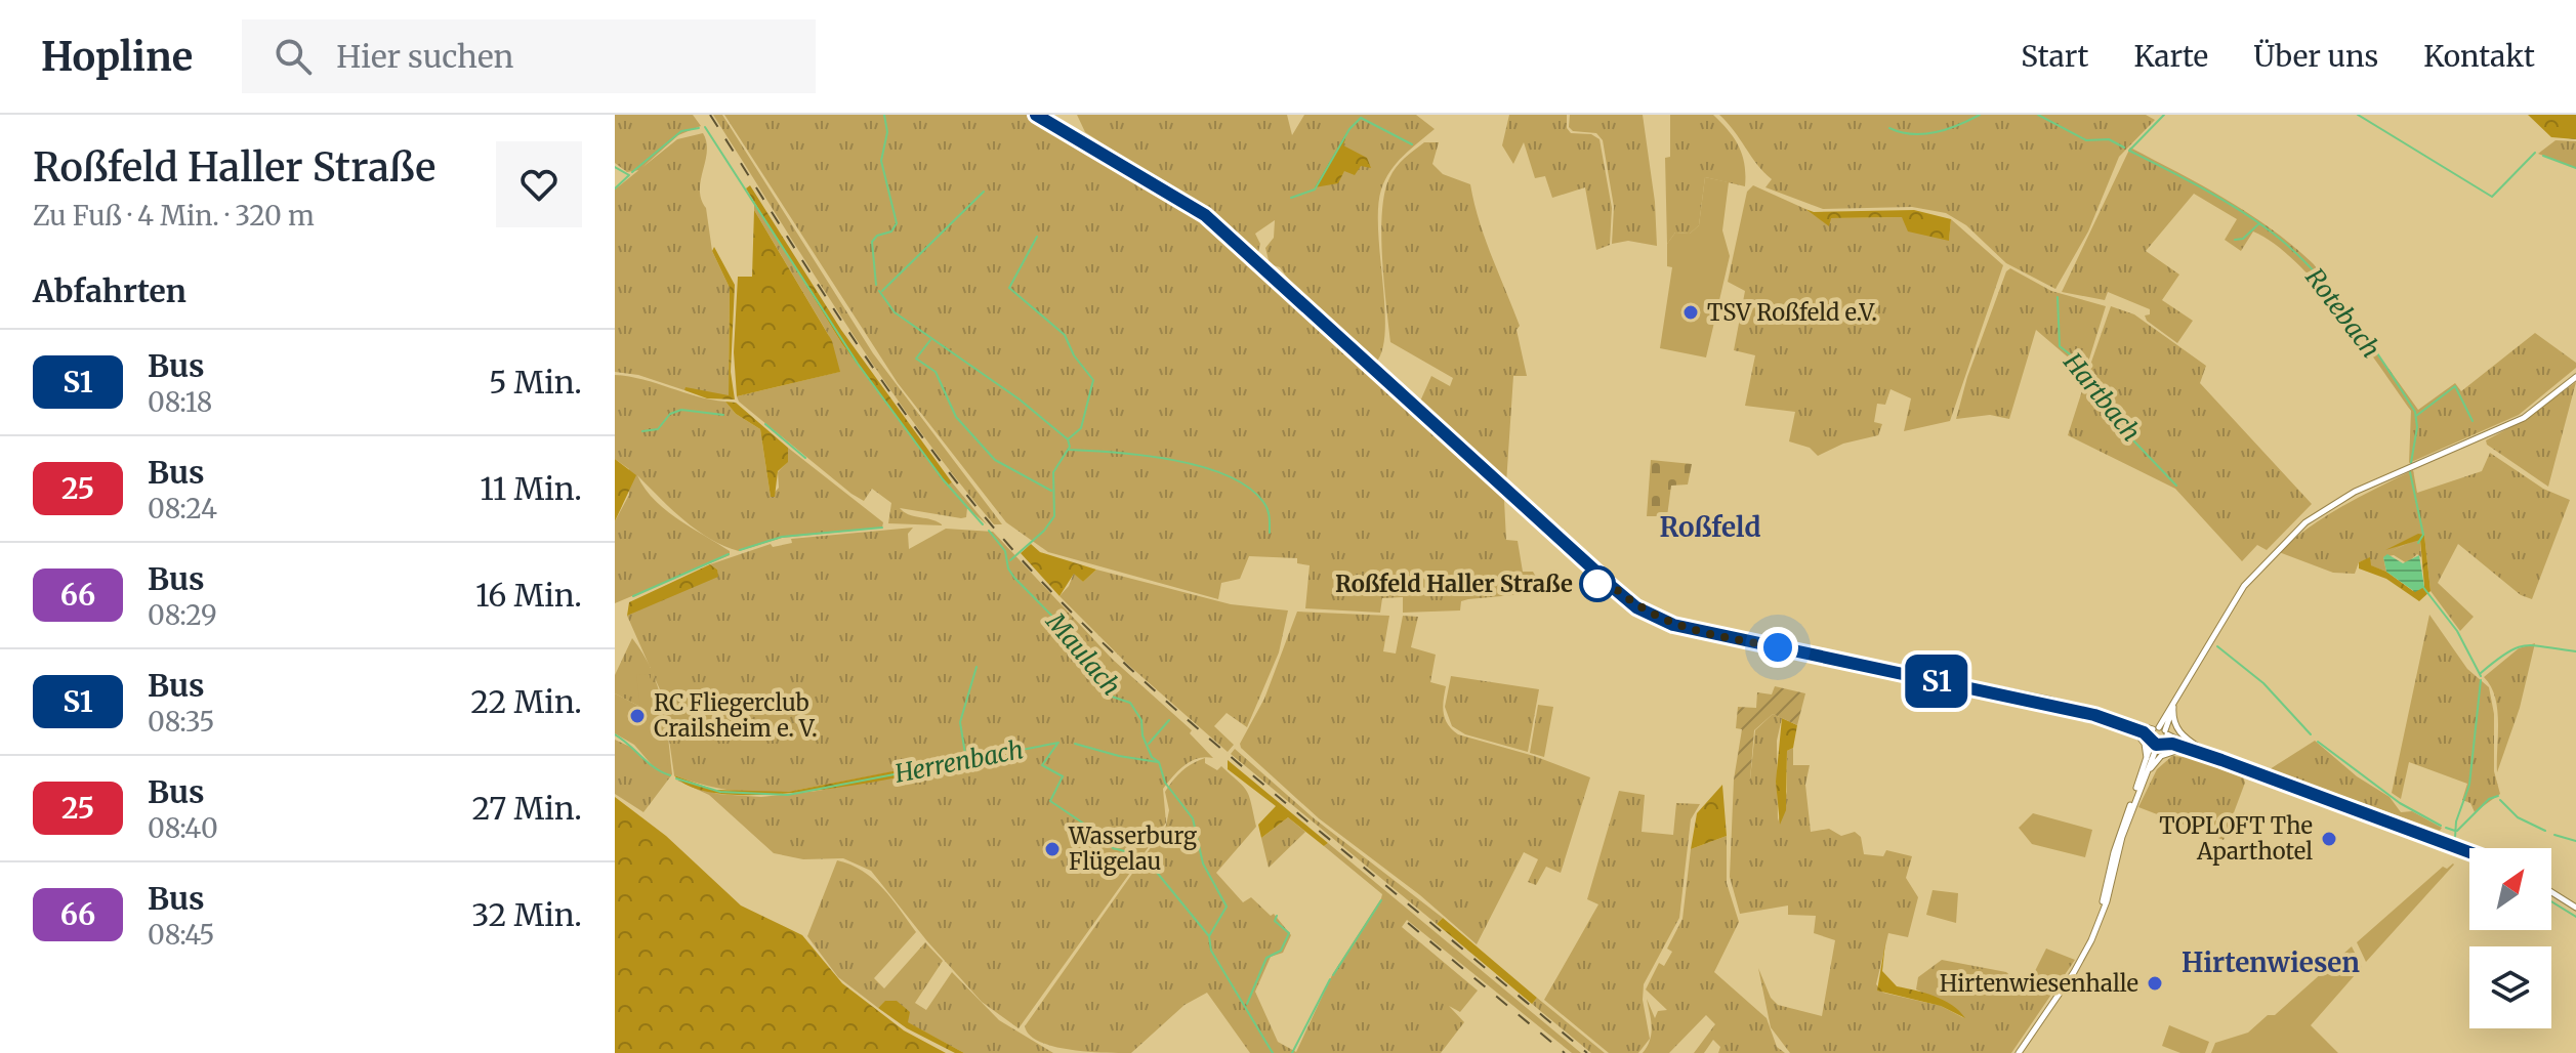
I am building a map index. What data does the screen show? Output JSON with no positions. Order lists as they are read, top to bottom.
{
  "districts": ["Roßfeld", "Hirtenwiesen"],
  "water": [
    "Rotebach",
    "Hartbach",
    "Maulach",
    "Herrenbach"
  ],
  "places": [
    "TSV Roßfeld e.V.",
    "Roßfeld Haller Straße",
    "RC Fliegerclub Crailsheim e. V.",
    "TOPLOFT The Aparthotel",
    "Wasserburg Flügelau",
    "Hirtenwiesenhalle"
  ],
  "lines": ["bus line S1"],
  "north": "top right",
  "page": {
    "header": "Hopline",
    "search": "Hier suchen",
    "nav": [
      "Start",
      "Karte",
      "Über uns",
      "Kontakt"
    ],
    "heading": [
      ["Roßfeld Haller Straße", "Zu Fuß · 4 Min. · 320 m"],
      "Abfahrten"
    ],
    "on_map": "S1",
    "list": [
      {
        "mark": "S1",
        "name": "Bus",
        "note": "08:18",
        "value": "5 Min."
      },
      {
        "mark": "25",
        "name": "Bus",
        "note": "08:24",
        "value": "11 Min."
      },
      {
        "mark": "66",
        "name": "Bus",
        "note": "08:29",
        "value": "16 Min."
      },
      {
        "mark": "S1",
        "name": "Bus",
        "note": "08:35",
        "value": "22 Min."
      },
      {
        "mark": "25",
        "name": "Bus",
        "note": "08:40",
        "value": "27 Min."
      },
      {
        "mark": "66",
        "name": "Bus",
        "note": "08:45",
        "value": "32 Min."
      }
    ]
  }
}
